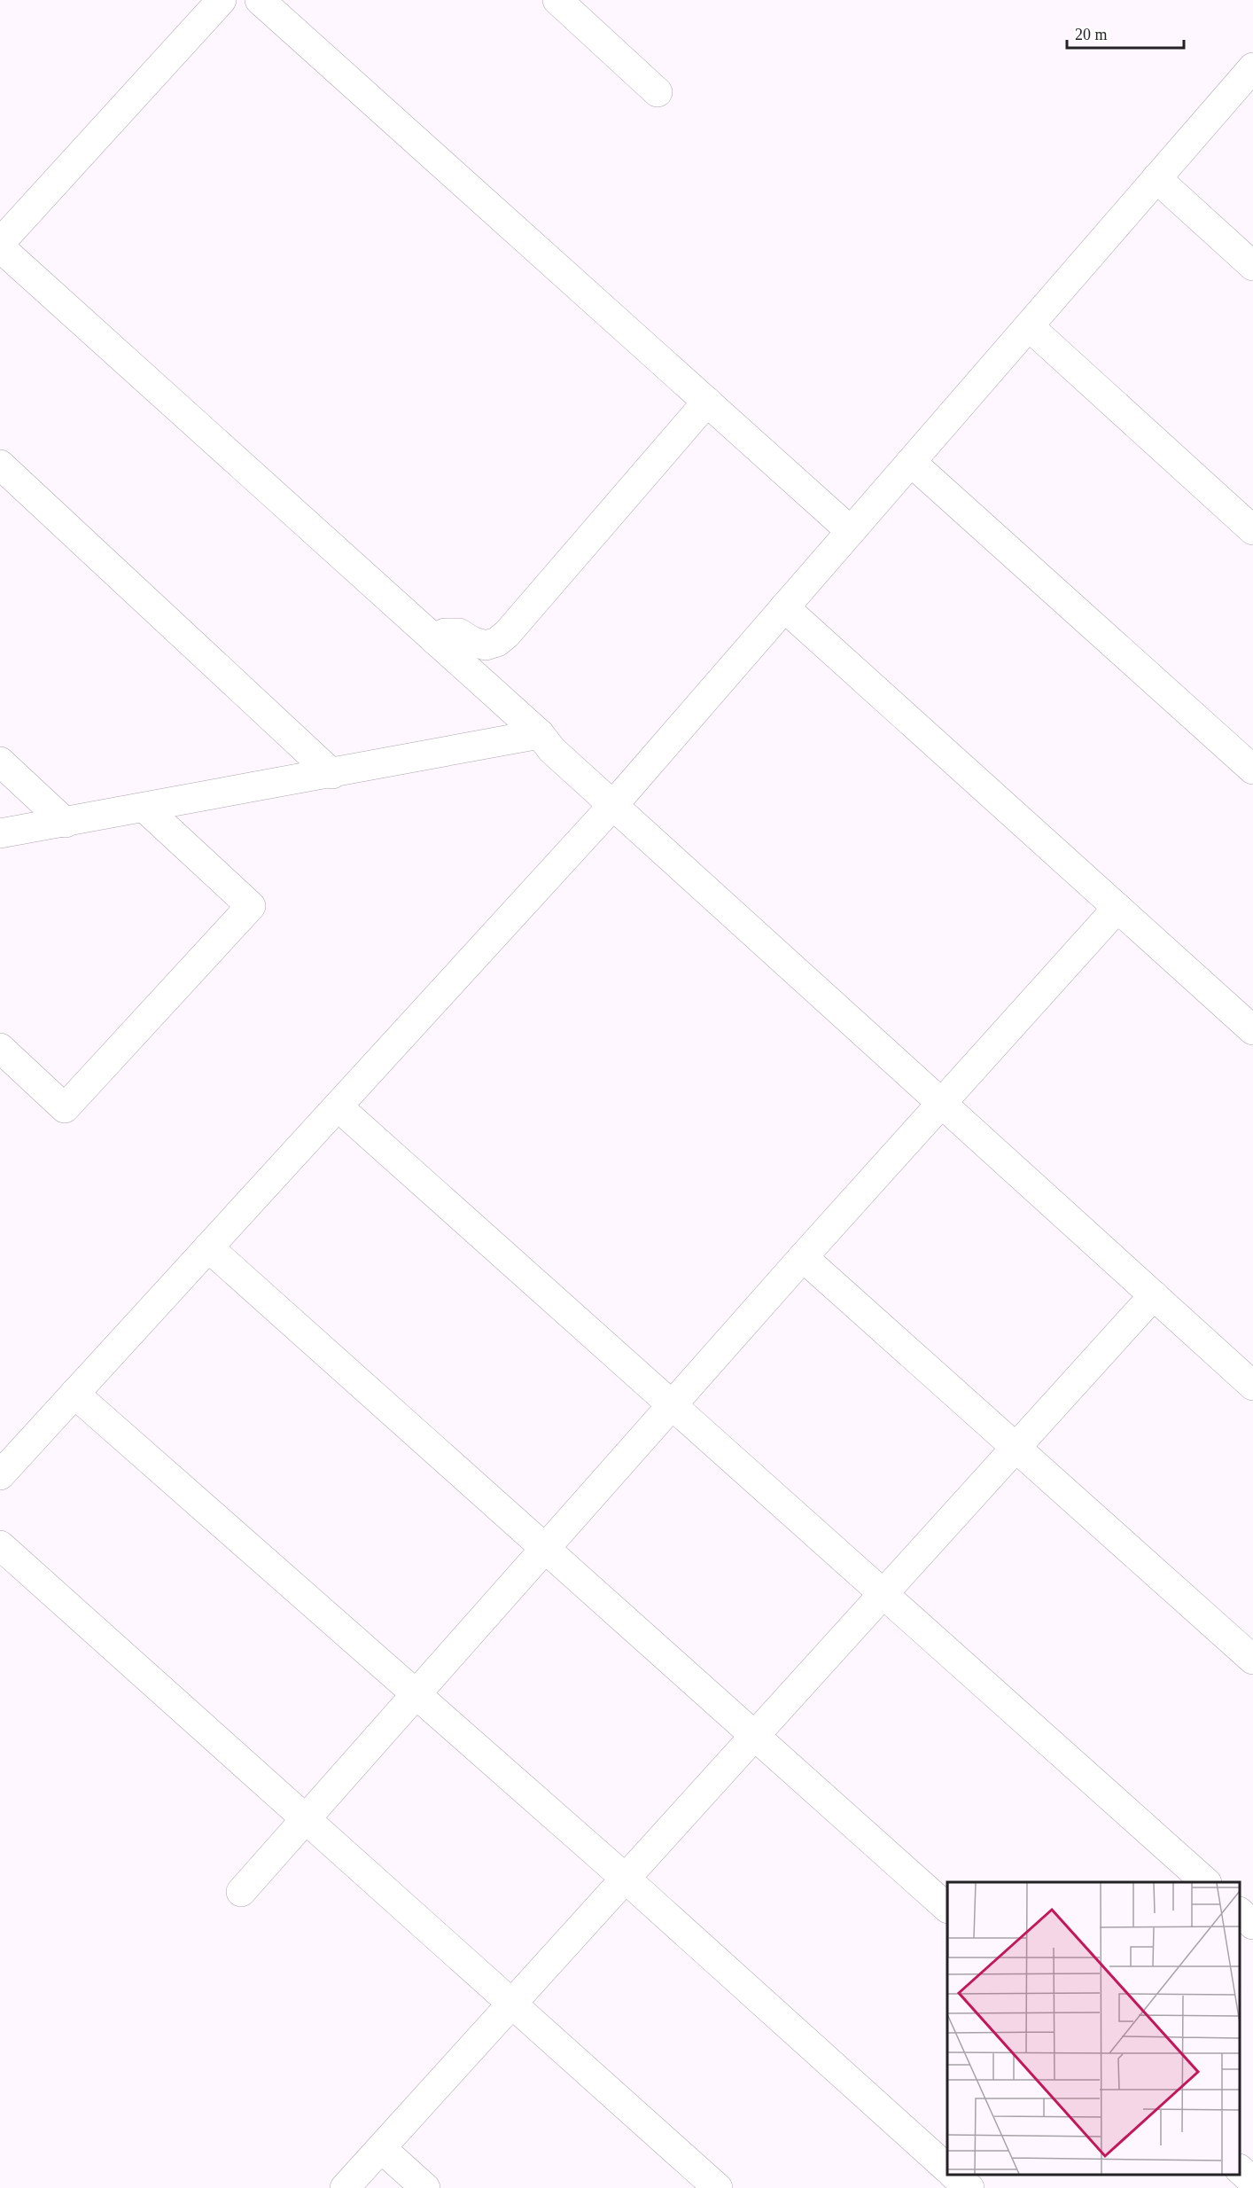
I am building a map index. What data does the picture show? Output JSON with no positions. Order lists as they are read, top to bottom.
{
  "scale_bar": "20 m"
}
